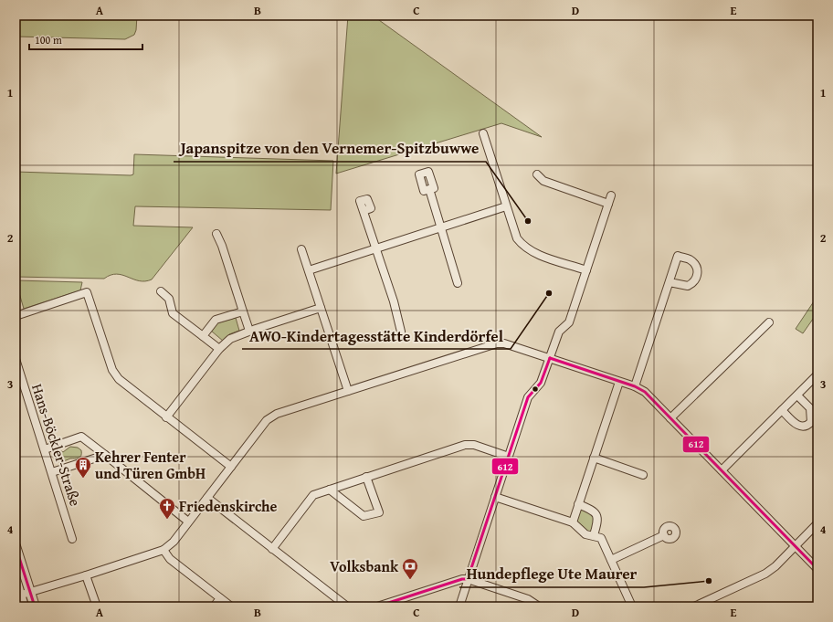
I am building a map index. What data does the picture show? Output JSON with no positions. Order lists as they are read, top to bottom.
{
  "streets": {
    "street": ["Hans-Böckler-Straße"]
  },
  "places": {
    "other": ["Japanspitze von den Vernemer-Spitzbuwwe", "AWO-Kindertagesstätte Kinderdörfel", "Hundepflege Ute Maurer"],
    "building": ["Kehrer Fenter und Türen GmbH"],
    "church": ["Friedenskirche"],
    "bank": ["Volksbank"]
  },
  "lines": ["transit line 612"],
  "scale_bar": "100 m",
  "grid": {
    "columns": [
      "A",
      "B",
      "C",
      "D",
      "E"
    ],
    "rows": [
      "1",
      "2",
      "3",
      "4"
    ]
  }
}
